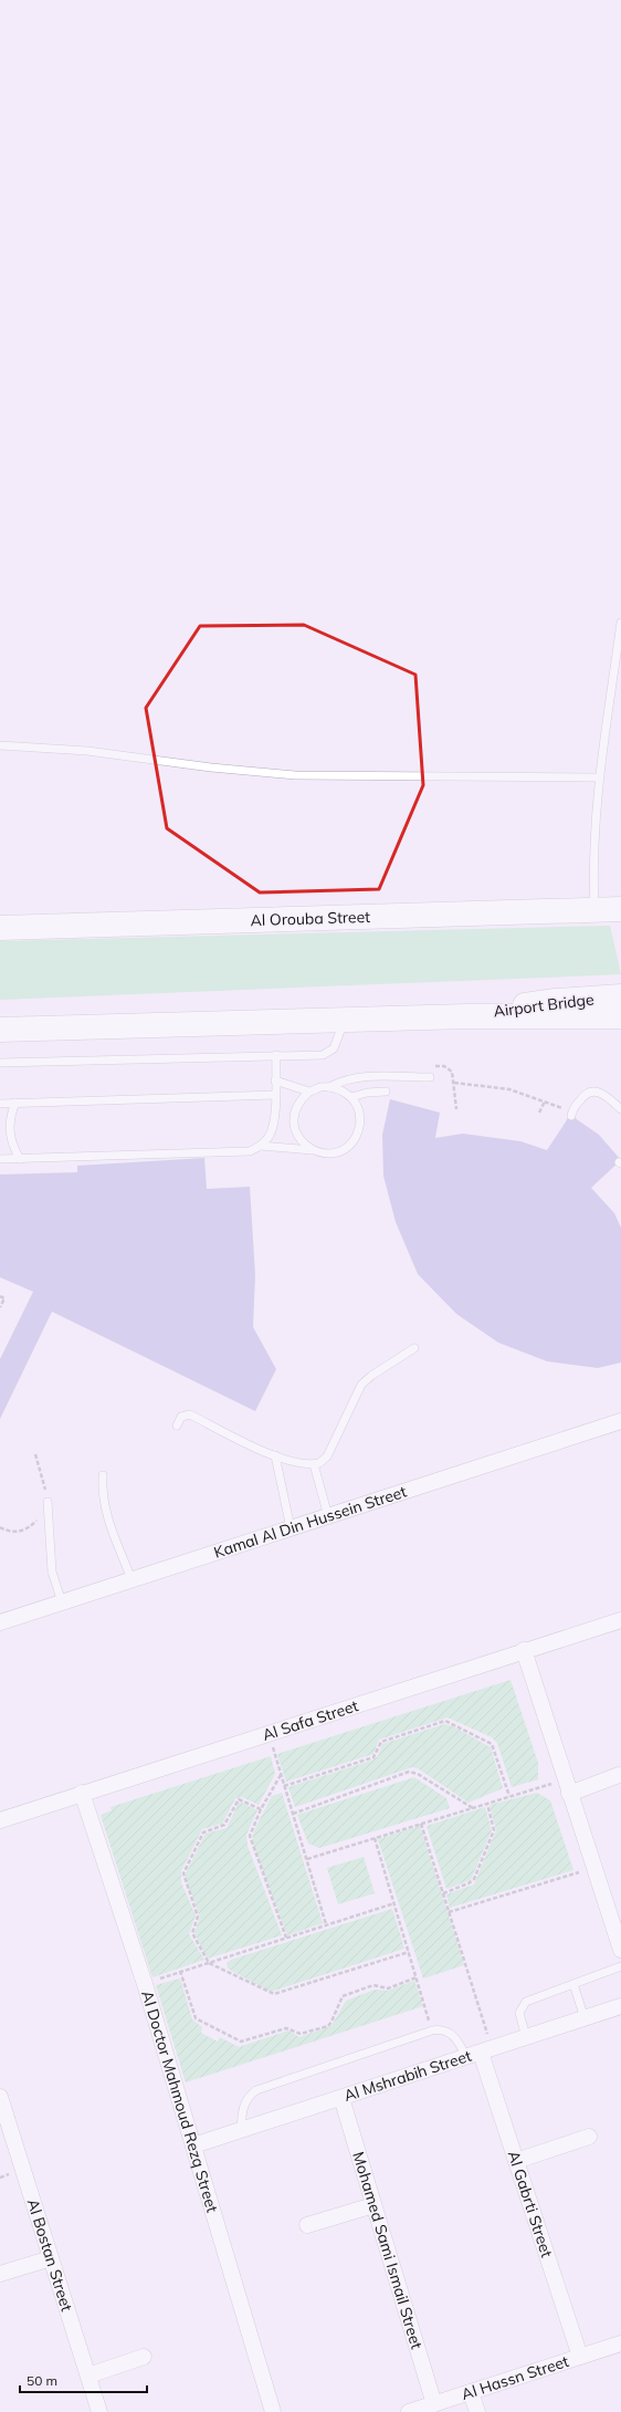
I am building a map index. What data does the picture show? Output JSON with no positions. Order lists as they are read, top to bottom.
{
  "streets": {
    "highway": ["Al Orouba Street", "Airport Bridge"],
    "street": [
      "Kamal Al Din Hussein Street",
      "Al Safa Street",
      "Al Mshrabih Street",
      "Al Doctor Mahmoud Rezq Street",
      "Al Gabrti Street",
      "Mohamed Sami Ismail Street",
      "Al Bostan Street",
      "Al Hassn Street"
    ]
  },
  "crossings": [
    ["Al Safa Street", "Al Doctor Mahmoud Rezq Street"],
    ["Al Mshrabih Street", "Al Doctor Mahmoud Rezq Street"],
    ["Al Mshrabih Street", "Al Gabrti Street"],
    ["Al Mshrabih Street", "Mohamed Sami Ismail Street"],
    ["Al Gabrti Street", "Al Hassn Street"],
    ["Mohamed Sami Ismail Street", "Al Hassn Street"]
  ],
  "scale_bar": "50 m"
}
